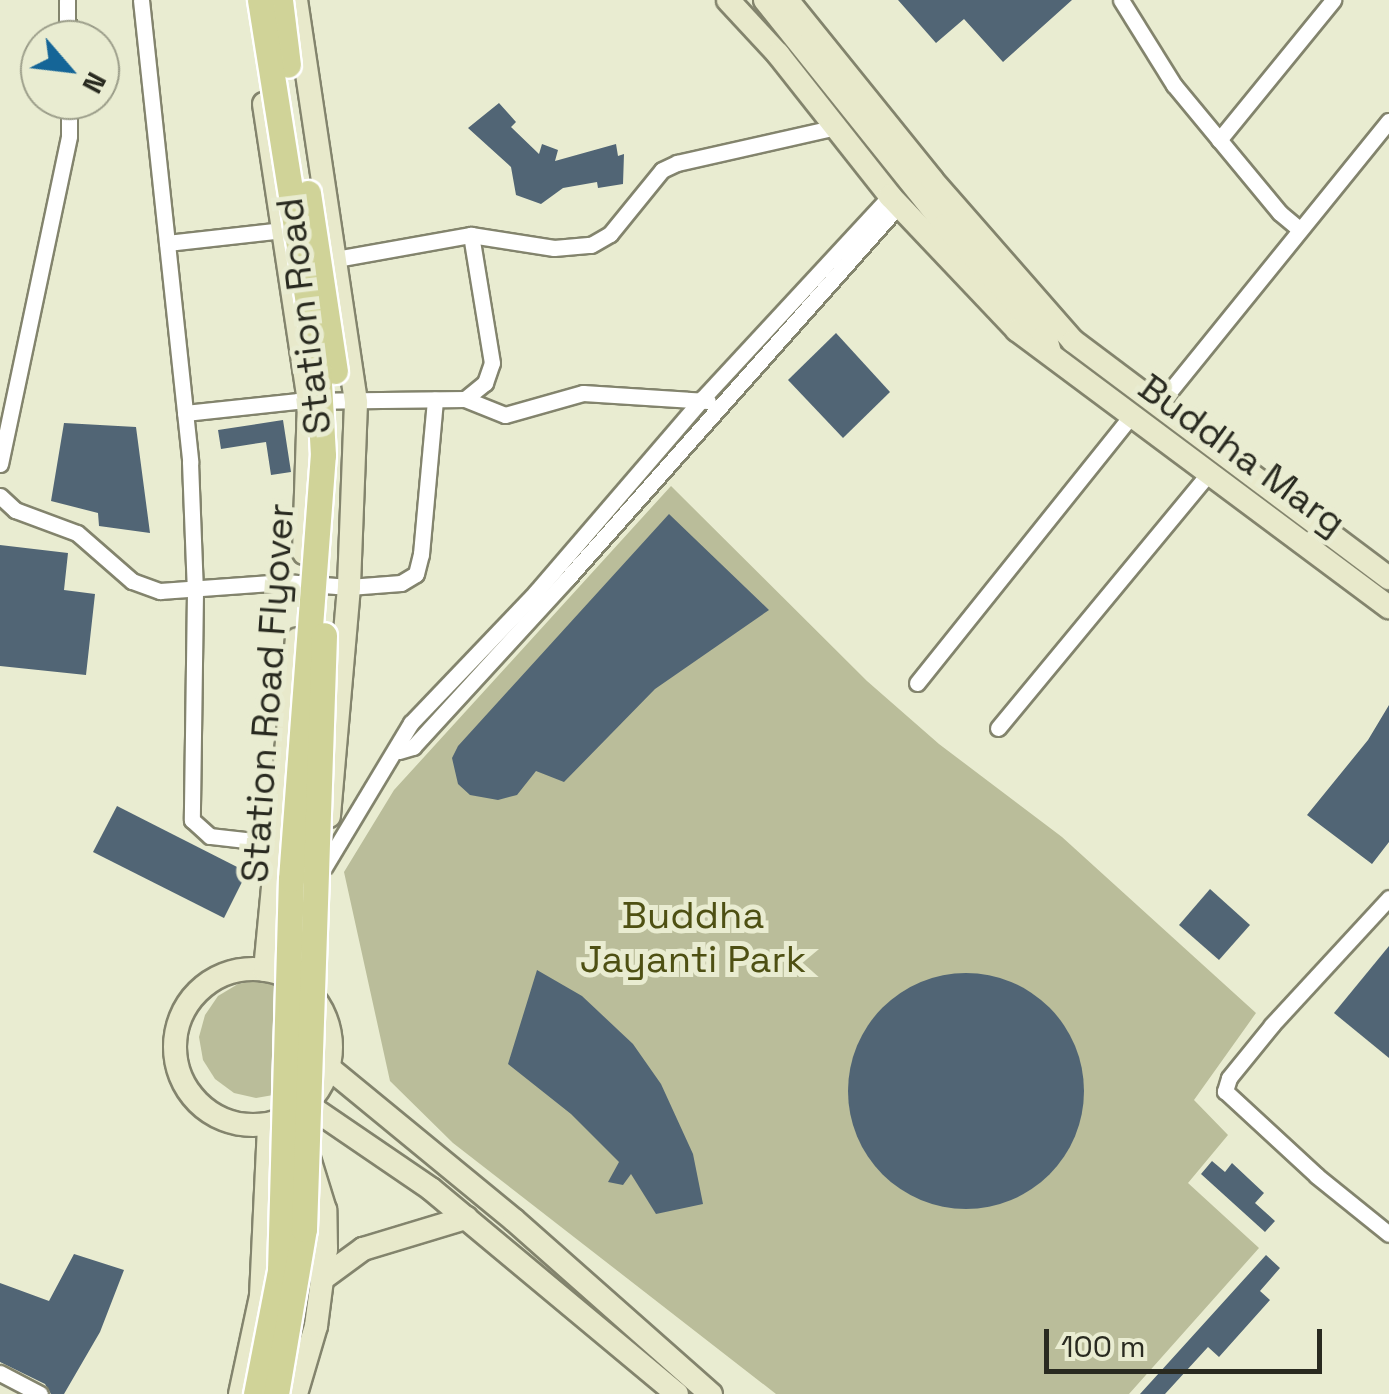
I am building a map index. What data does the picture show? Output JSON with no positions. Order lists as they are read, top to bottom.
{
  "streets": {
    "main road": ["Station Road", "Buddha Marg", "Station Road Flyover"]
  },
  "parks": ["Buddha Jayanti Park"],
  "scale_bar": "100 m",
  "north": "bottom right"
}
